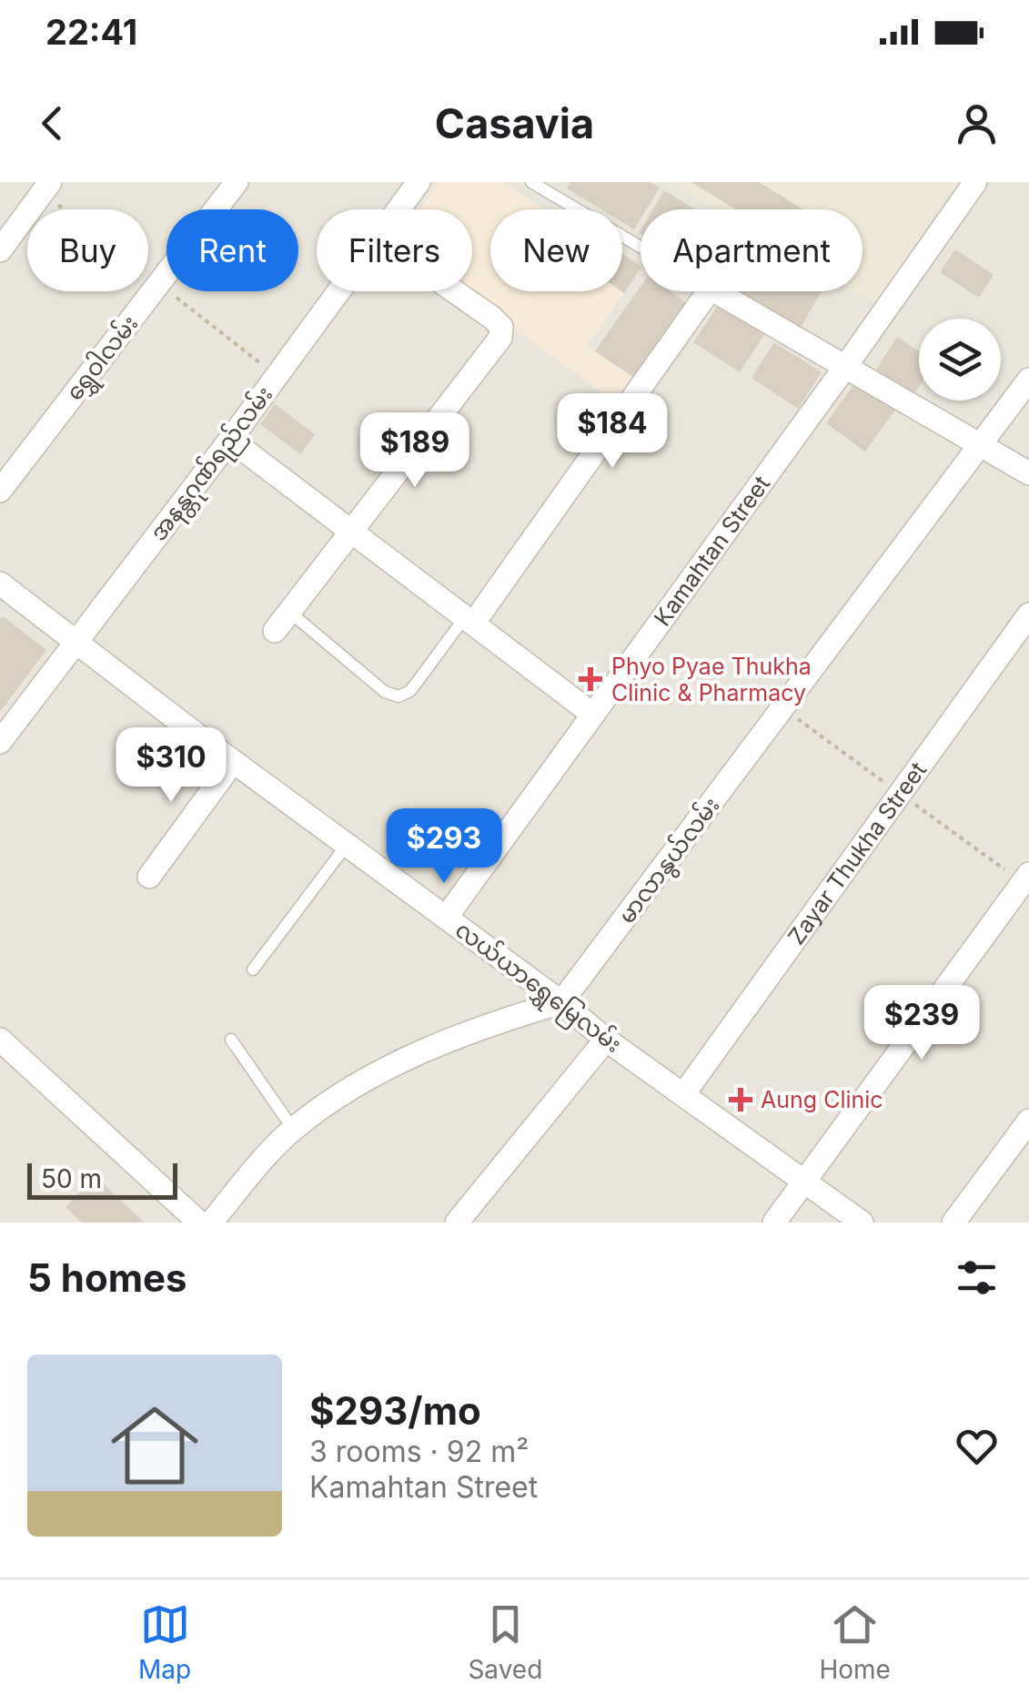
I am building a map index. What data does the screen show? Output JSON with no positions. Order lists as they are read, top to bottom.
{
  "streets": {
    "street": [
      "ရွှေဝါလမ်း",
      "အနန္တဂုဏ်ရည်လမ်း",
      "Kamahtan Street",
      "Zayar Thukha Street",
      "မာလာနွယ်လမ်း",
      "လယ်ယာရွှေမြေလမ်း"
    ]
  },
  "crossings": [
    ["အနန္တဂုဏ်ရည်လမ်း", "လယ်ယာရွှေမြေလမ်း"],
    ["Kamahtan Street", "လယ်ယာရွှေမြေလမ်း"],
    ["Zayar Thukha Street", "လယ်ယာရွှေမြေလမ်း"],
    ["မာလာနွယ်လမ်း", "လယ်ယာရွှေမြေလမ်း"]
  ],
  "places": {
    "health": ["Phyo Pyae Thukha Clinic & Pharmacy", "Aung Clinic"]
  },
  "scale_bar": "50 m",
  "page": {
    "status": "22:41",
    "header": "Casavia",
    "chip": [
      "Buy",
      "Rent",
      "Filters",
      "New",
      "Apartment"
    ],
    "price": [
      "$184",
      "$189",
      "$310",
      "$293",
      "$239"
    ],
    "scale": "50 m",
    "heading": "5 homes",
    "list": [
      {
        "name": "$293/mo",
        "note": "3 rooms · 92 m² · Kamahtan Street"
      }
    ],
    "tabs": ["Map", "Saved", "Home"]
  }
}
